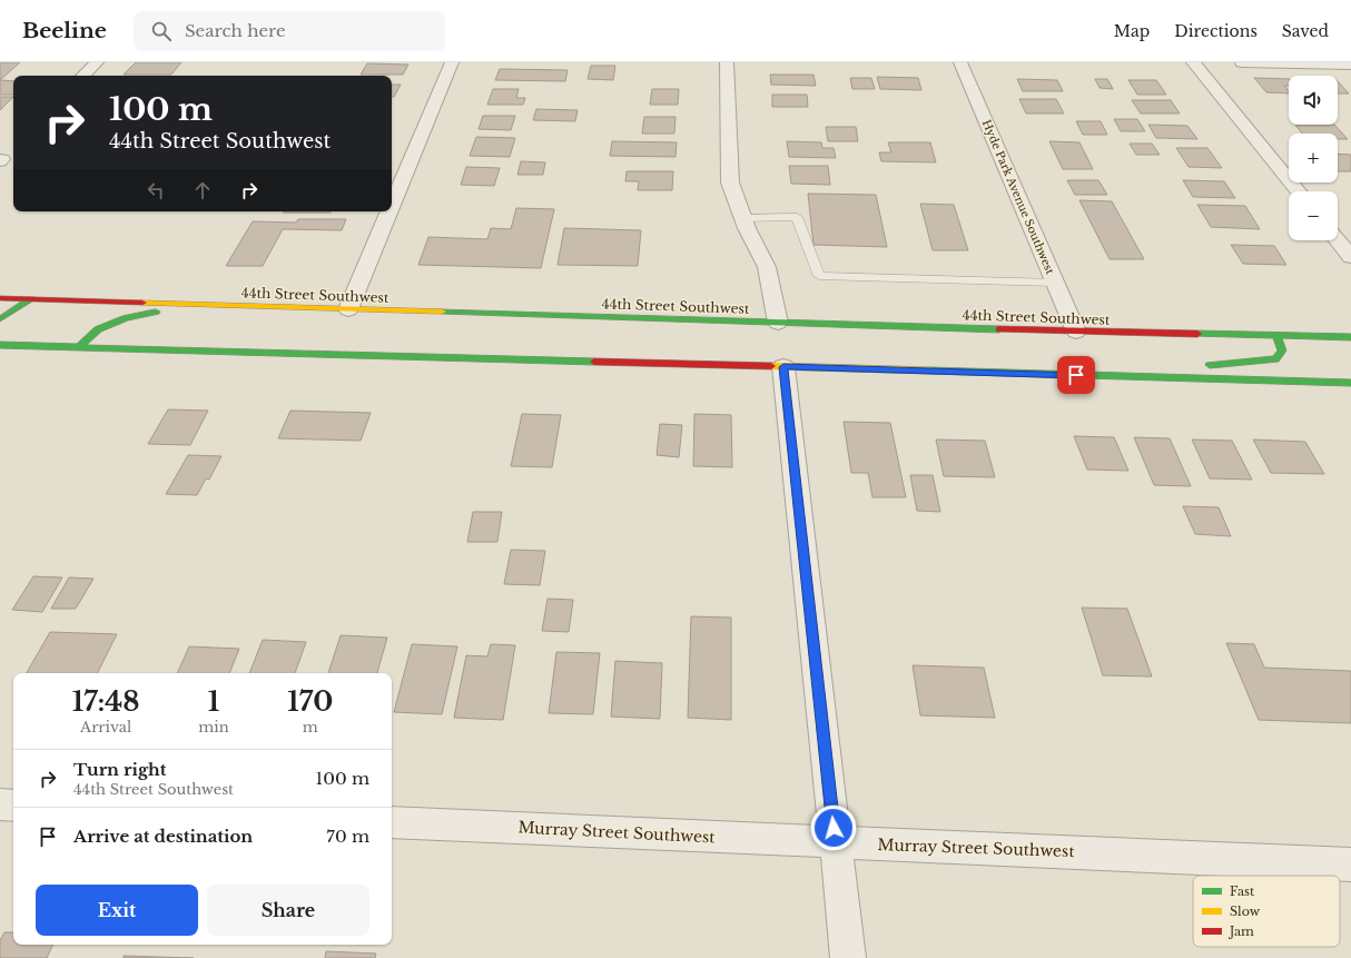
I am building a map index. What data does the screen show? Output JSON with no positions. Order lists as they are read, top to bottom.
{
  "streets": {
    "main road": ["44th Street Southwest"],
    "street": ["Hyde Park Avenue Southwest", "Murray Street Southwest"]
  },
  "crossings": [
    ["Hyde Park Avenue Southwest", "44th Street Southwest"]
  ],
  "legend": ["Fast", "Slow", "Jam"],
  "page": {
    "header": "Beeline",
    "search": "Search here",
    "nav": ["Map", "Directions", "Saved"],
    "map_buttons": ["+", "−"],
    "turn": ["100 m", "44th Street Southwest"],
    "eta": [
      "17:48",
      "Arrival",
      "1",
      "min",
      "170",
      "m"
    ],
    "list": [
      {
        "name": "Turn right",
        "note": "44th Street Southwest",
        "value": "100 m"
      },
      {
        "name": "Arrive at destination",
        "value": "70 m"
      }
    ],
    "buttons": ["Exit", "Share"]
  }
}
